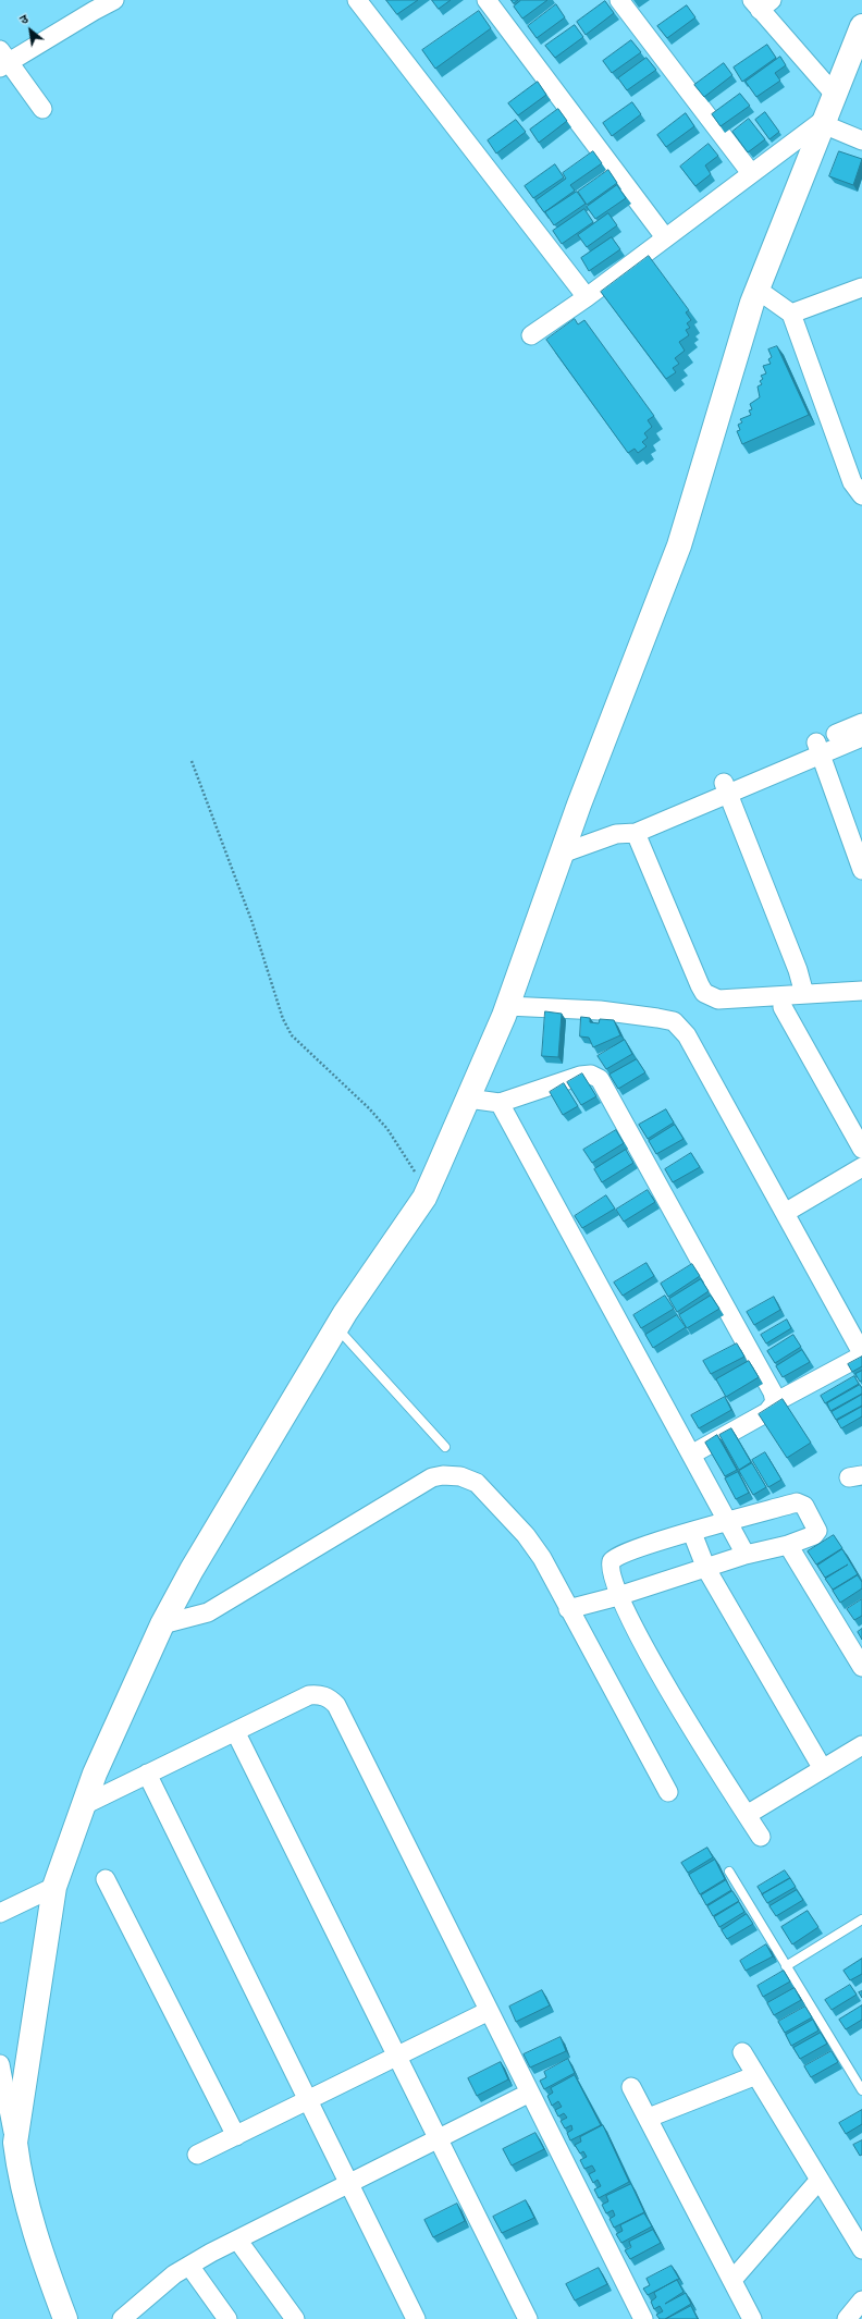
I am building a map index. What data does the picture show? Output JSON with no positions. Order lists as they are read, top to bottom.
{
  "north": "top left"
}
